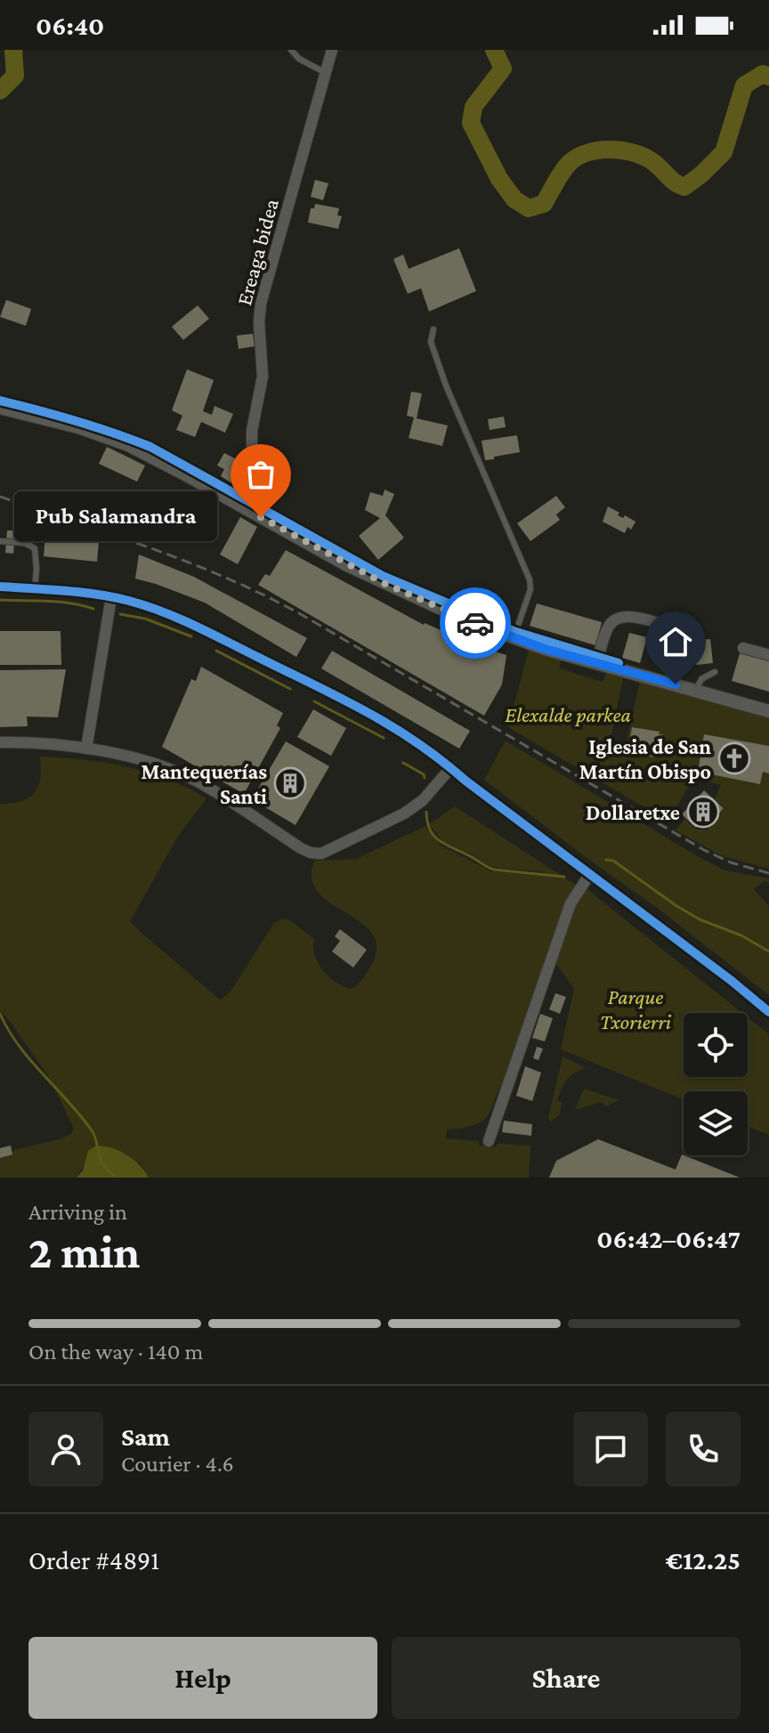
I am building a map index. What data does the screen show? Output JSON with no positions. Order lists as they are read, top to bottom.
{
  "streets": {
    "street": ["Ereaga bidea"]
  },
  "parks": ["Elexalde parkea", "Parque Txorierri"],
  "places": {
    "other": ["Pub Salamandra"],
    "church": ["Iglesia de San Martín Obispo"],
    "building": ["Mantequerías Santi", "Dollaretxe"]
  },
  "page": {
    "status": "06:40",
    "bubble": "Pub Salamandra",
    "heading": ["2 min", "Arriving in", "06:42–06:47"],
    "panel": [
      "Sam",
      "Courier · 4.6",
      "Order #4891",
      "€12.25"
    ],
    "bar": "On the way · 140 m",
    "buttons": ["Help", "Share"]
  }
}
